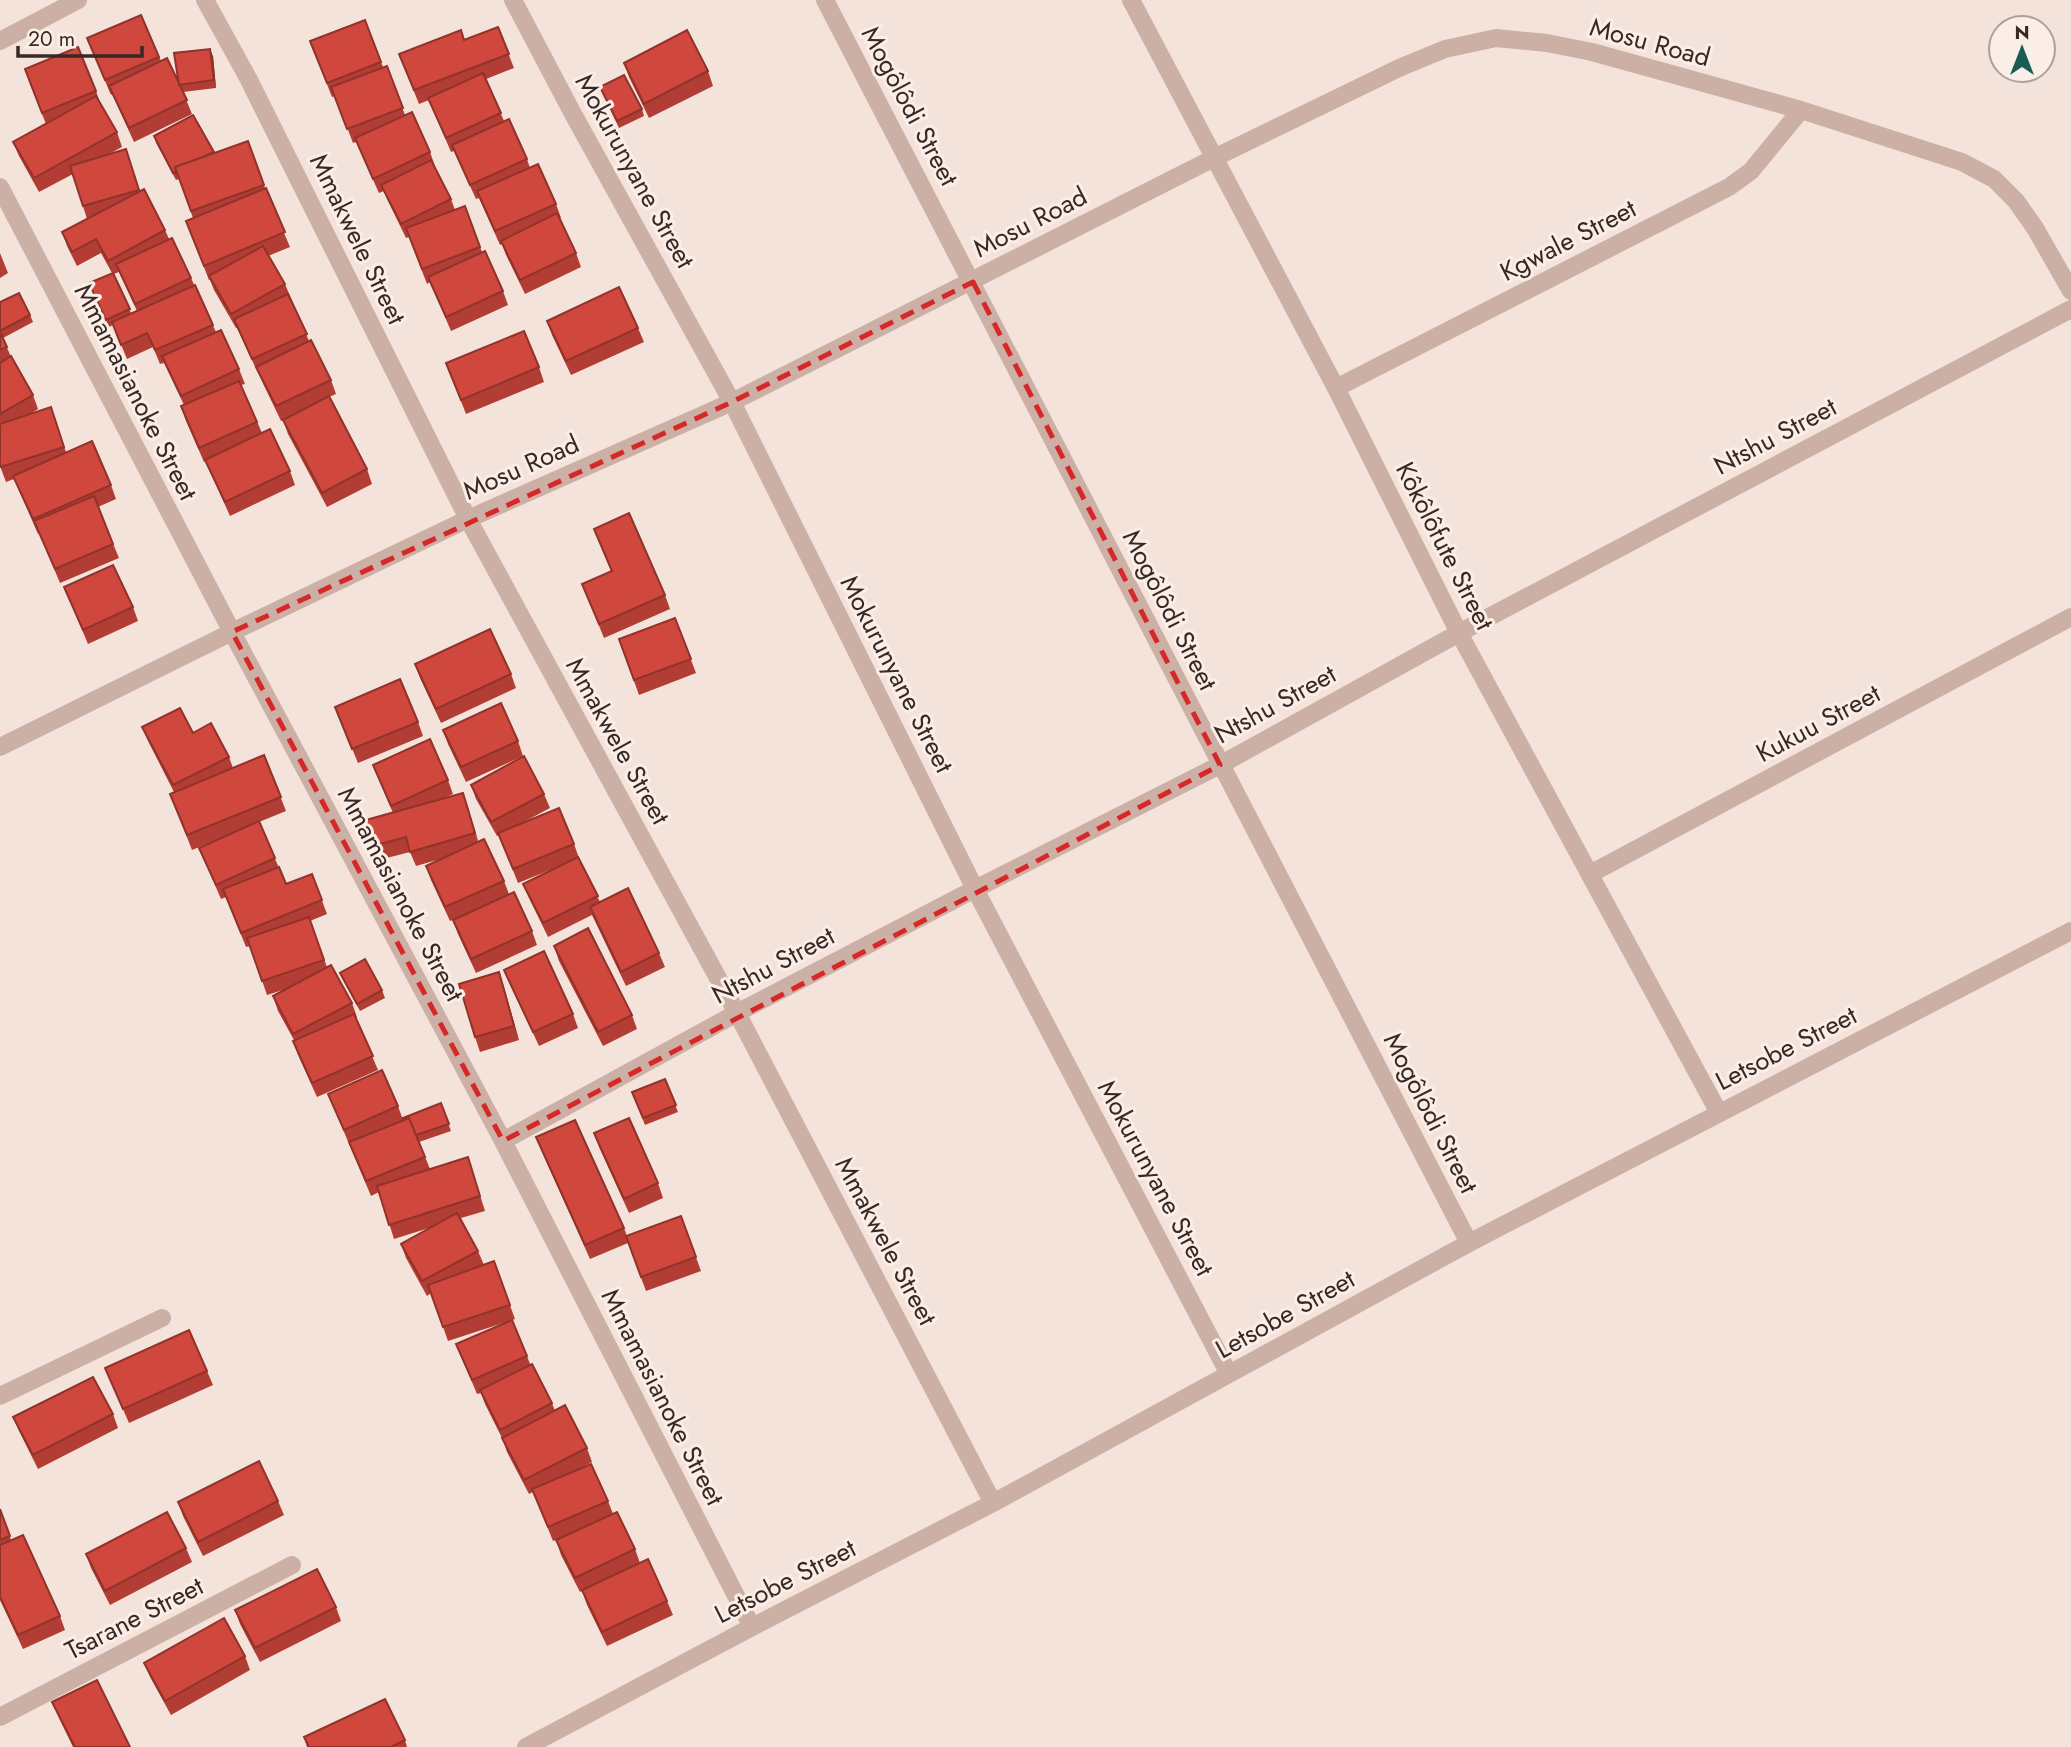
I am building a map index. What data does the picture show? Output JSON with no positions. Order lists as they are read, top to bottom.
{
  "streets": {
    "street": [
      "Mosu Road",
      "Mogôlôdi Street",
      "Mokurunyane Street",
      "Mmakwele Street",
      "Kgwale Street",
      "Mmamasianoke Street",
      "Ntshu Street",
      "Kôkôlôfute Street",
      "Kukuu Street",
      "Letsobe Street",
      "Tsarane Street"
    ]
  },
  "crossings": [
    ["Mosu Road", "Mogôlôdi Street"],
    ["Mosu Road", "Mokurunyane Street"],
    ["Mosu Road", "Mmakwele Street"],
    ["Mosu Road", "Kgwale Street"],
    ["Mosu Road", "Mmamasianoke Street"],
    ["Mosu Road", "Kôkôlôfute Street"],
    ["Mogôlôdi Street", "Ntshu Street"],
    ["Mogôlôdi Street", "Letsobe Street"],
    ["Mokurunyane Street", "Ntshu Street"],
    ["Mokurunyane Street", "Letsobe Street"],
    ["Mmakwele Street", "Ntshu Street"],
    ["Mmakwele Street", "Letsobe Street"],
    ["Kgwale Street", "Kôkôlôfute Street"],
    ["Mmamasianoke Street", "Ntshu Street"],
    ["Mmamasianoke Street", "Letsobe Street"],
    ["Ntshu Street", "Kôkôlôfute Street"],
    ["Kôkôlôfute Street", "Kukuu Street"],
    ["Kôkôlôfute Street", "Letsobe Street"]
  ],
  "scale_bar": "20 m",
  "north": "top"
}
